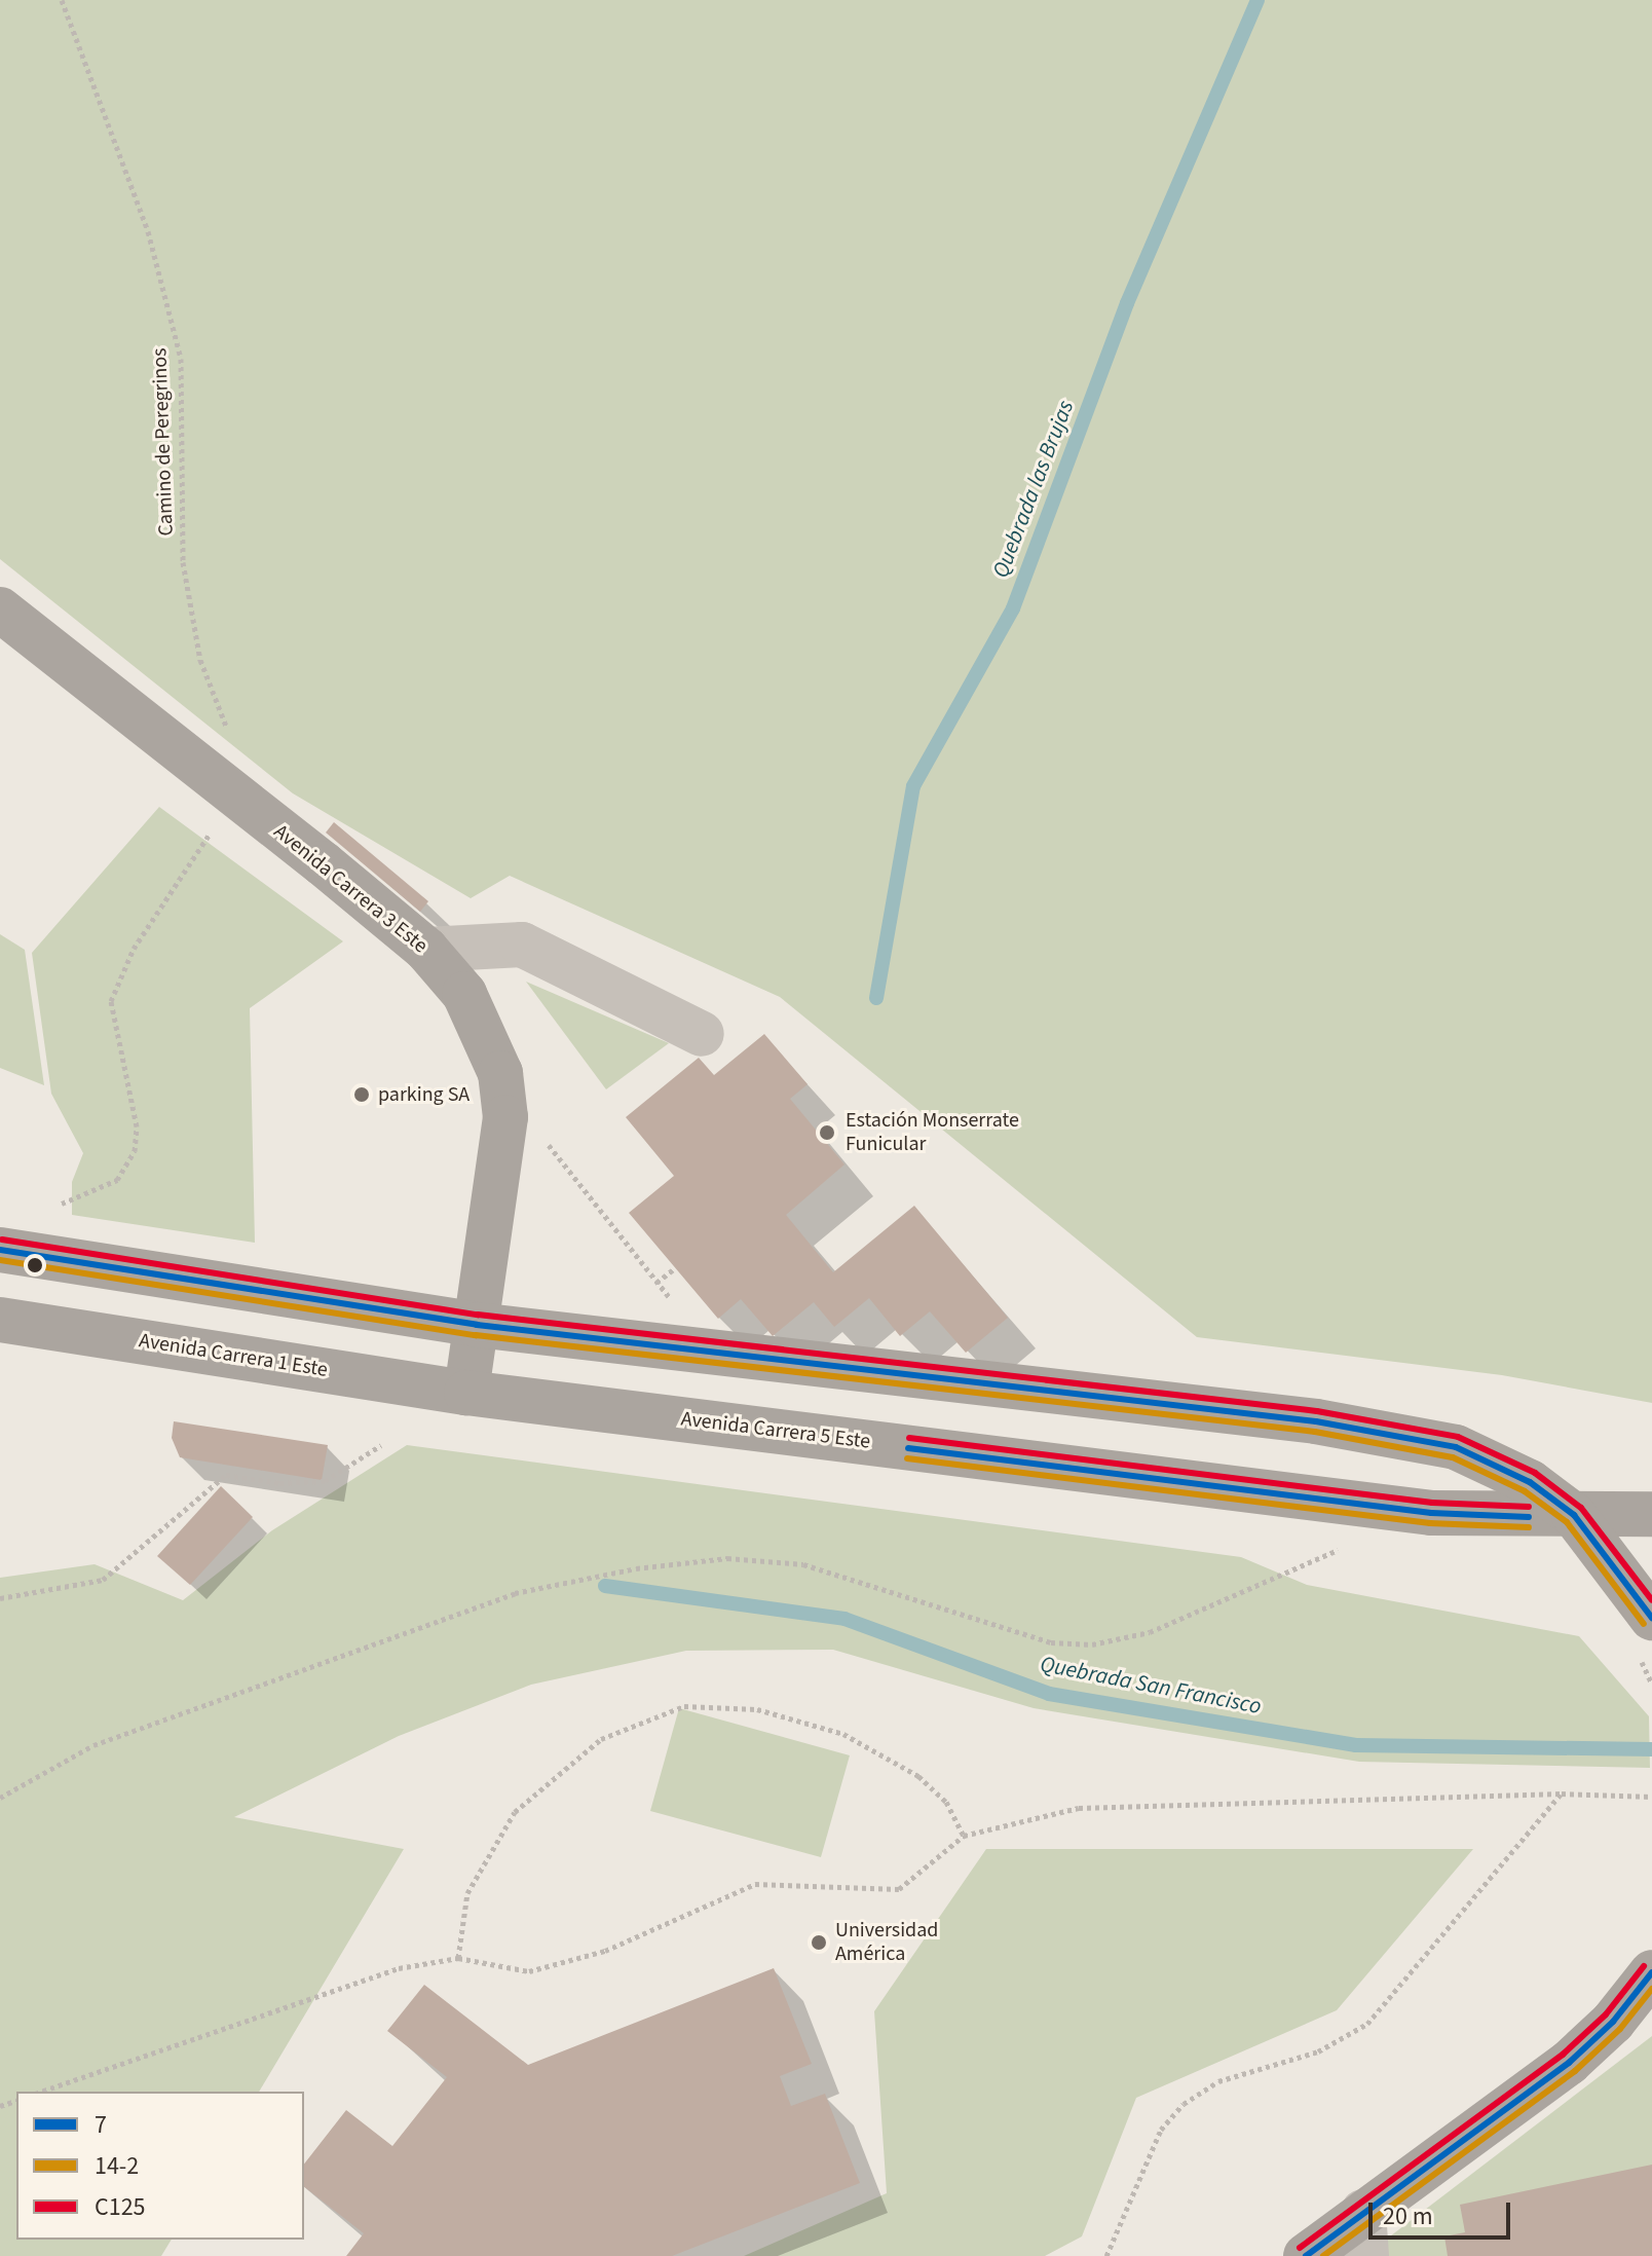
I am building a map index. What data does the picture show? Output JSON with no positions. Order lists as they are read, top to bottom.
{
  "streets": {
    "main road": ["Avenida Carrera 3 Este", "Avenida Carrera 1 Este", "Avenida Carrera 5 Este"],
    "path": ["Camino de Peregrinos"]
  },
  "crossings": [
    ["Camino de Peregrinos", "Avenida Carrera 3 Este"],
    ["Avenida Carrera 3 Este", "Avenida Carrera 1 Este"],
    ["Avenida Carrera 3 Este", "Avenida Carrera 5 Este"],
    ["Avenida Carrera 1 Este", "Avenida Carrera 5 Este"]
  ],
  "water": ["Quebrada las Brujas", "Quebrada San Francisco"],
  "places": ["parking SA", "Estación Monserrate Funicular", "Universidad América"],
  "lines": ["transit line C125", "transit line 7", "transit line 14-2"],
  "legend": ["7", "14-2", "C125"],
  "scale_bar": "20 m"
}
